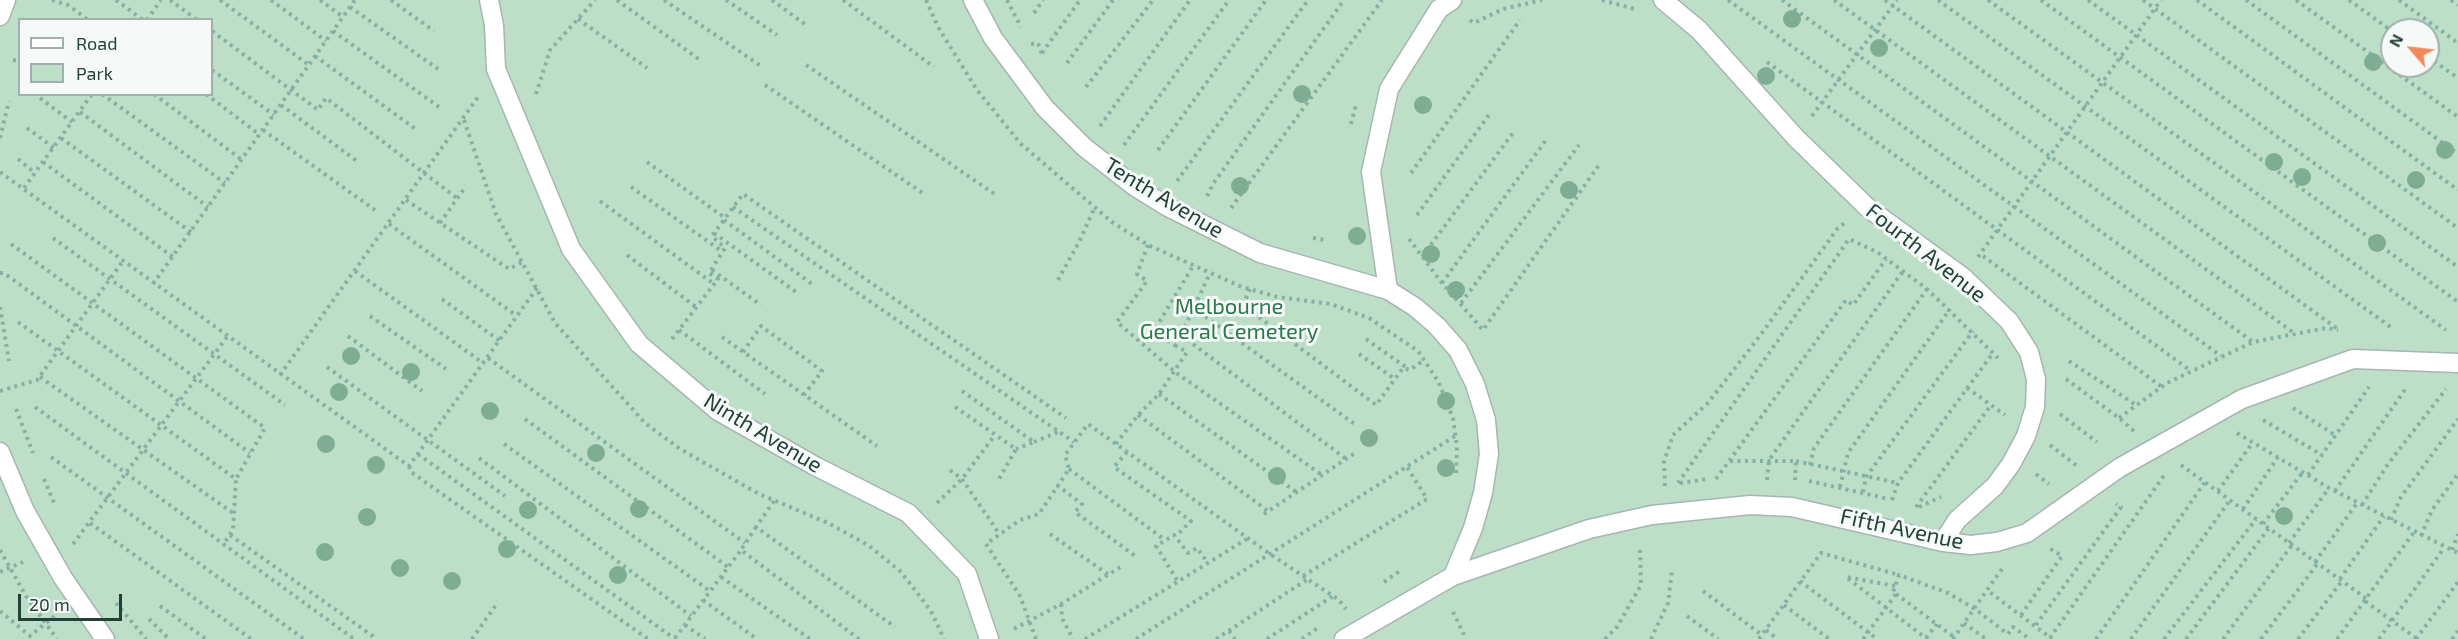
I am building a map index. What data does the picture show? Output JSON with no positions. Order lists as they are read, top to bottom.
{
  "streets": {
    "lane": [
      "Tenth Avenue",
      "Fourth Avenue",
      "Ninth Avenue",
      "Fifth Avenue"
    ]
  },
  "crossings": [
    ["Fourth Avenue", "Fifth Avenue"]
  ],
  "parks": ["Melbourne General Cemetery"],
  "legend": ["Road", "Park"],
  "scale_bar": "20 m",
  "north": "top left"
}
